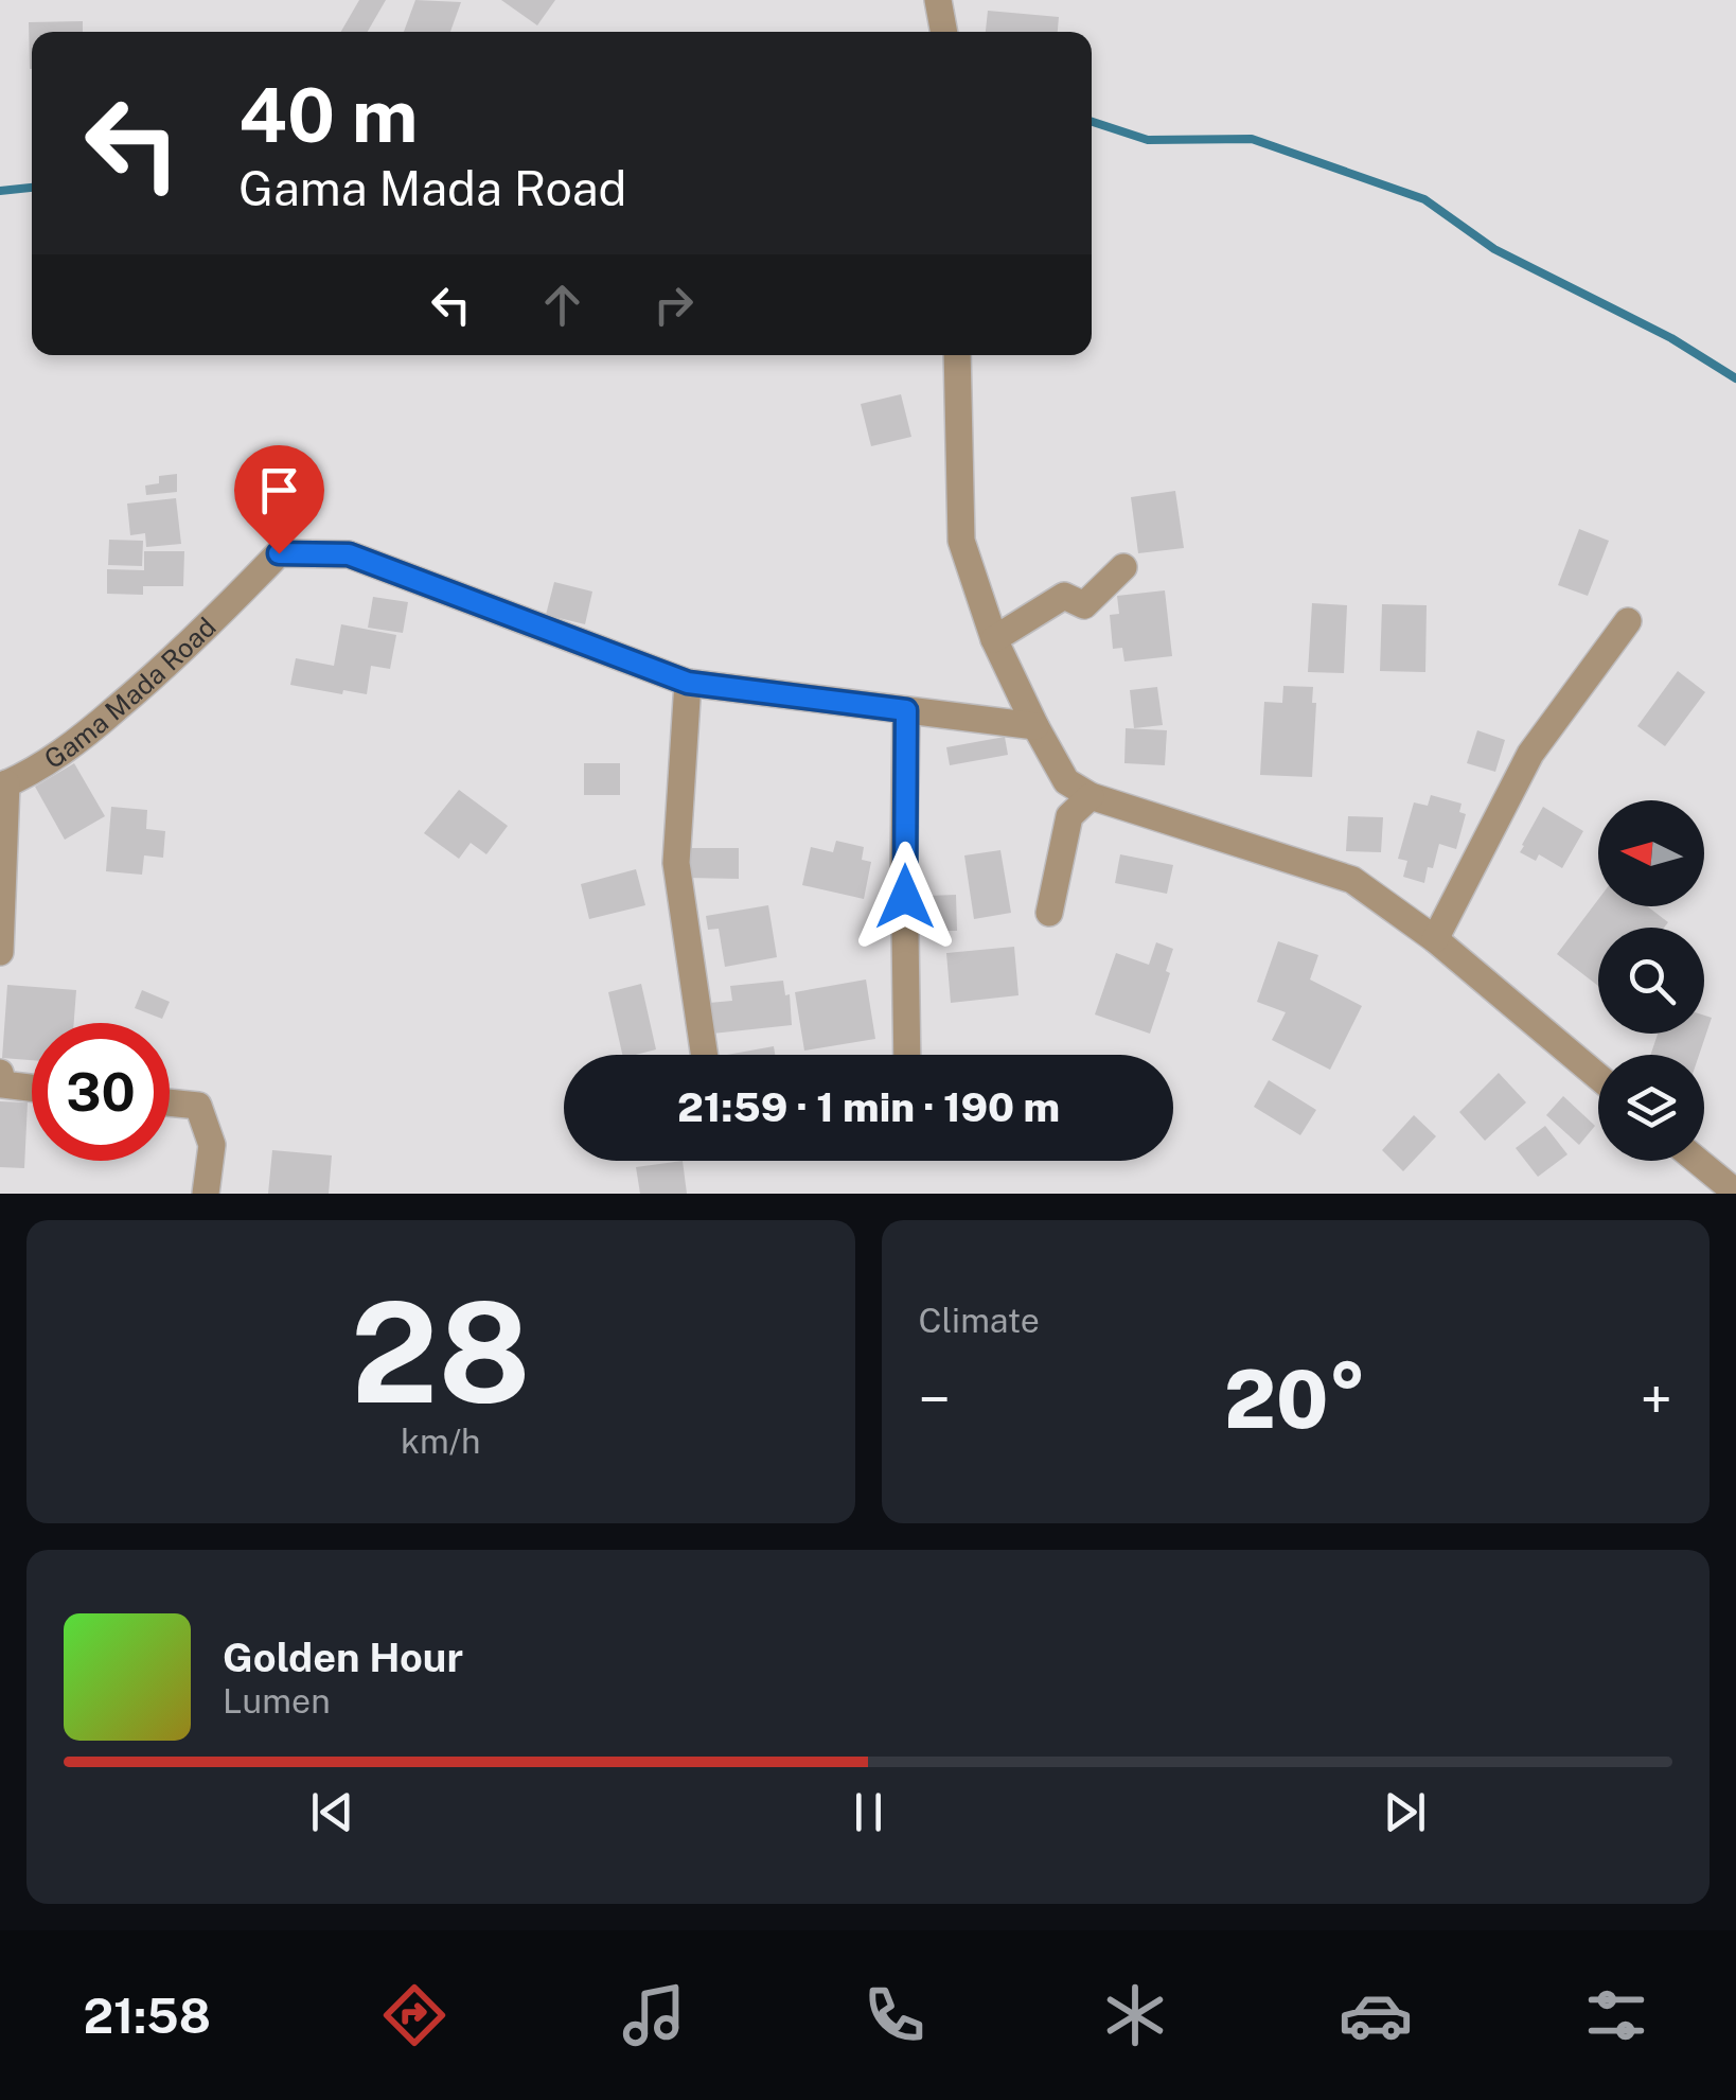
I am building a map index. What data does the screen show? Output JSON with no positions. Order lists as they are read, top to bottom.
{
  "streets": {
    "street": ["Gama Mada Road"]
  },
  "north": "left",
  "page": {
    "turn": ["40 m", "Gama Mada Road"],
    "limit": "30",
    "trip": "21:59 · 1 min · 190 m",
    "tile": [
      ["28", "km/h"],
      "Climate"
    ],
    "heat": ["−", "20°", "+"],
    "song": ["Golden Hour", "Lumen"],
    "tabs": "21:58"
  }
}
